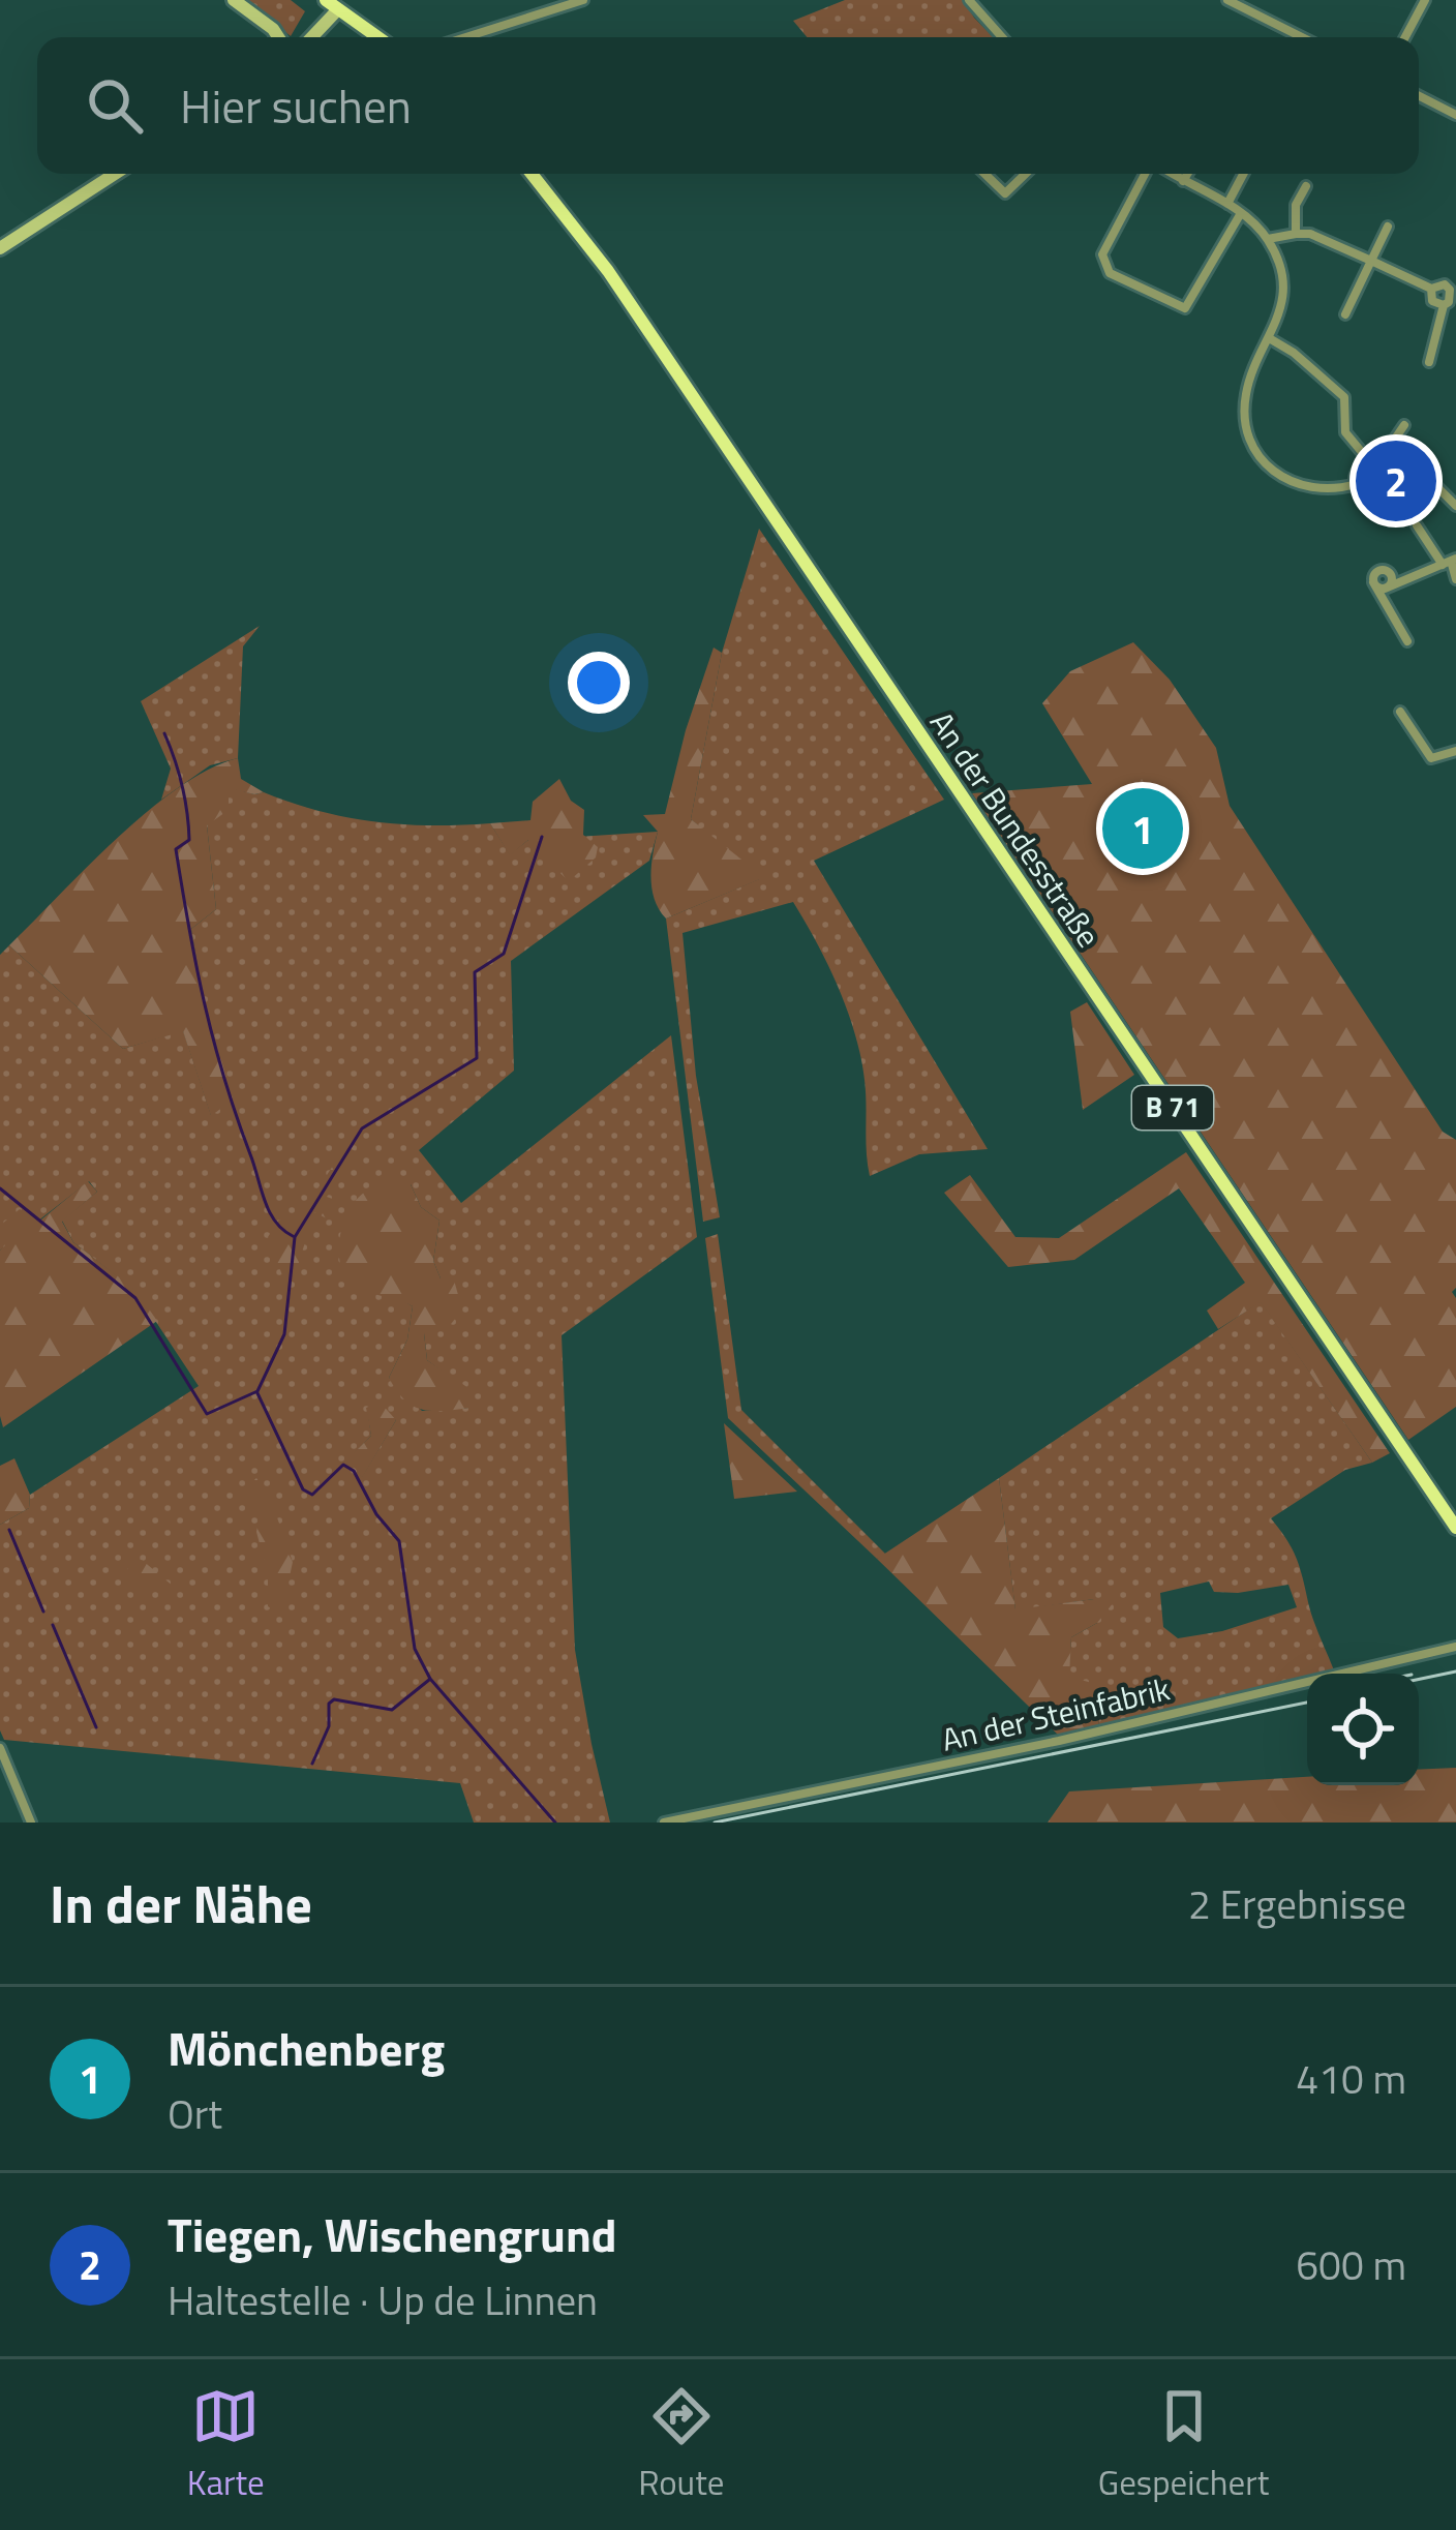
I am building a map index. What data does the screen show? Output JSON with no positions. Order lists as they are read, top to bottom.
{
  "streets": {
    "main road": ["An der Bundesstraße", "B 71"],
    "street": ["An der Steinfabrik"]
  },
  "page": {
    "search": "Hier suchen",
    "pins": ["2", "1"],
    "heading": ["In der Nähe", "2 Ergebnisse"],
    "list": [
      {
        "mark": "1",
        "name": "Mönchenberg",
        "note": "Ort",
        "value": "410 m"
      },
      {
        "mark": "2",
        "name": "Tiegen, Wischengrund",
        "note": "Haltestelle · Up de Linnen",
        "value": "600 m"
      }
    ],
    "nav": ["Karte", "Route", "Gespeichert"]
  }
}
